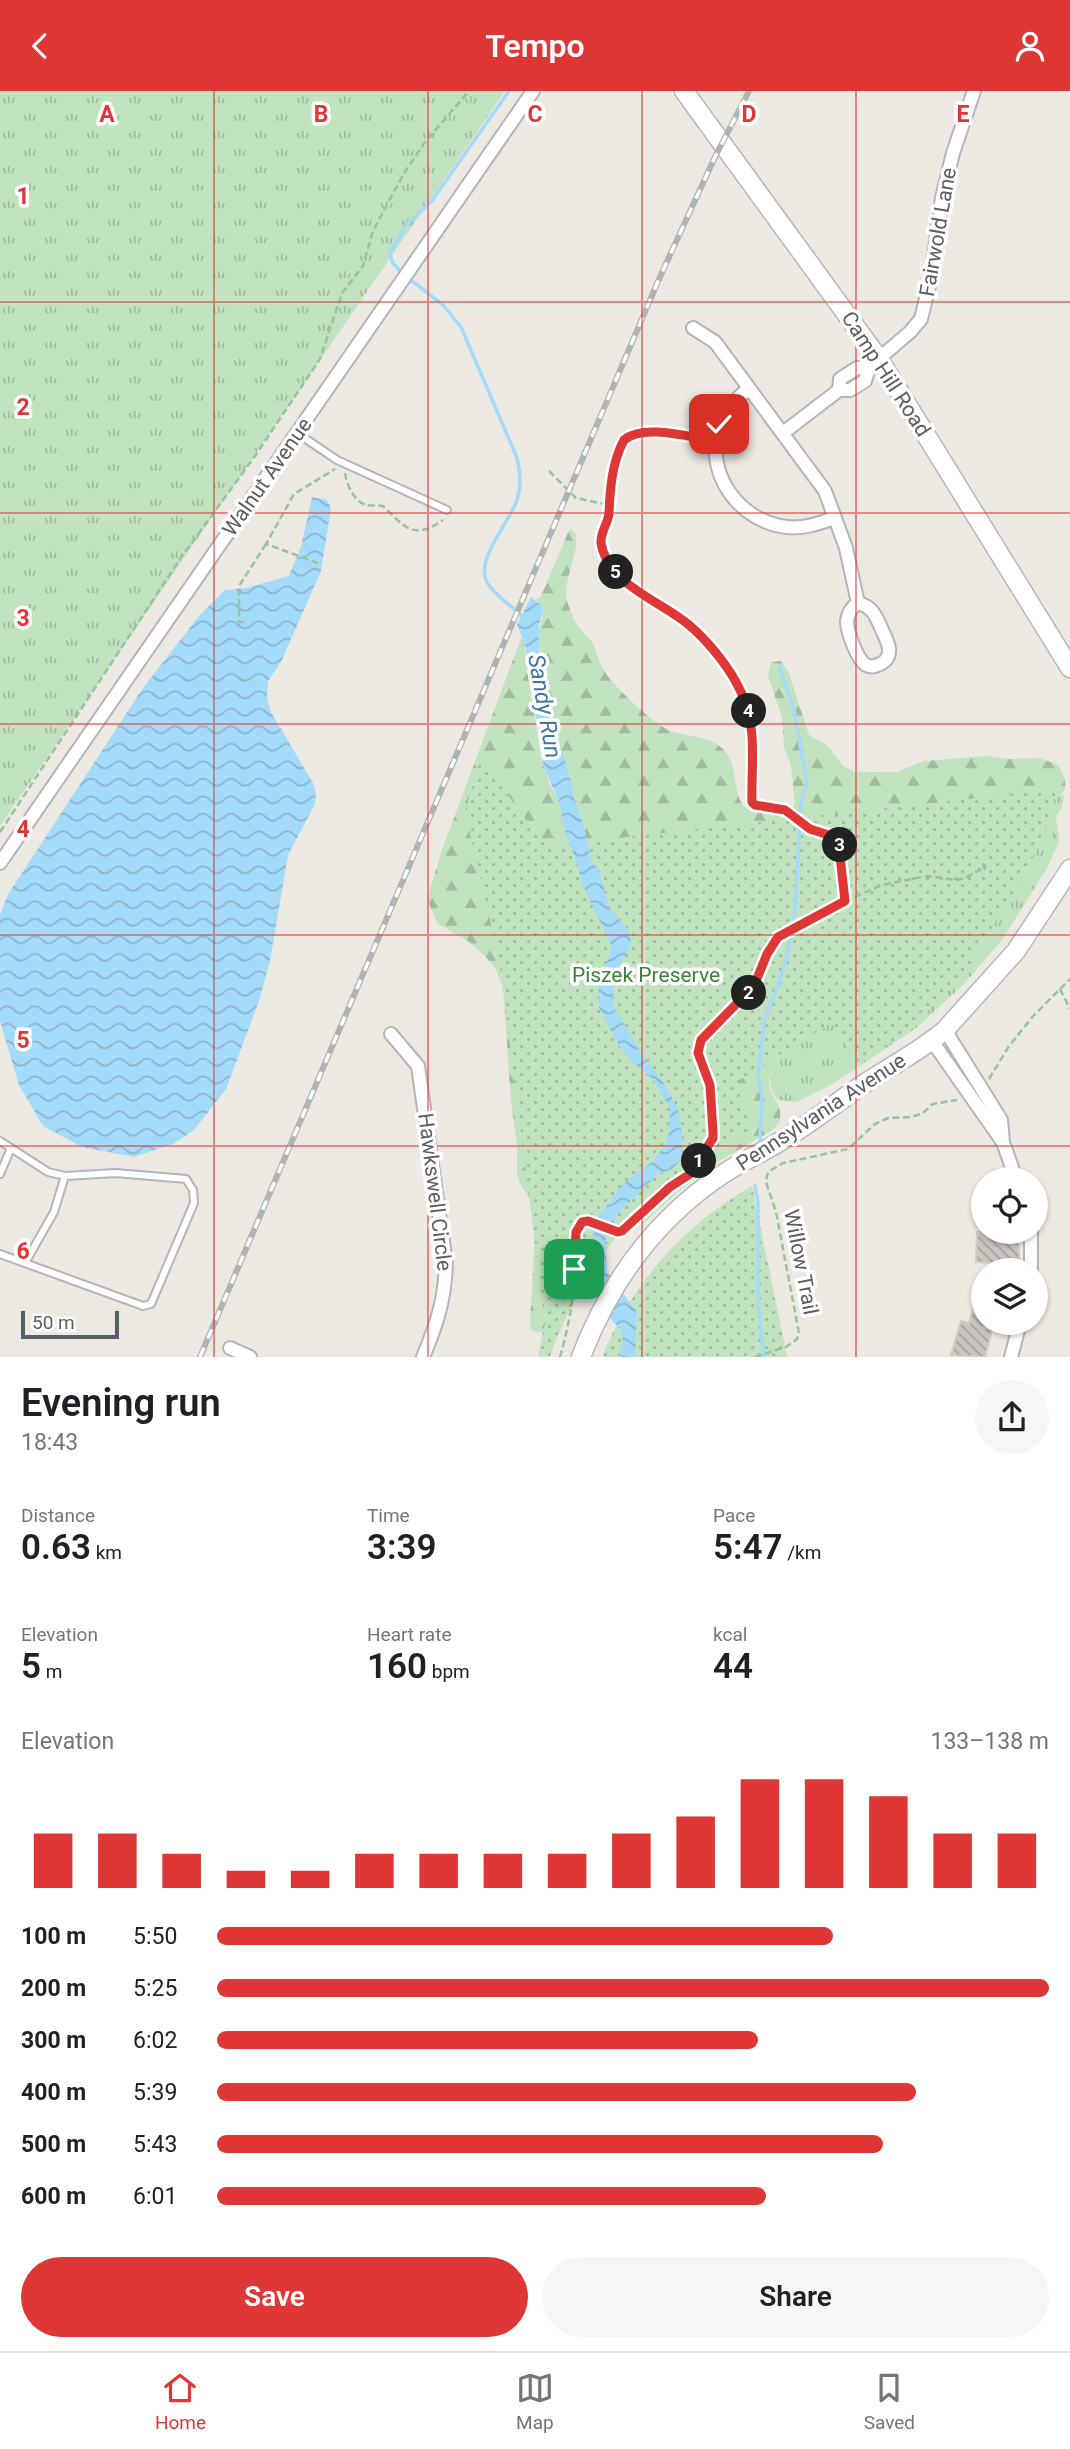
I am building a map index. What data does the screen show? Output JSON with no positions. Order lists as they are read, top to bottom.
{
  "streets": {
    "main road": ["Camp Hill Road", "Pennsylvania Avenue"],
    "street": ["Fairwold Lane", "Walnut Avenue", "Hawkswell Circle"],
    "path": ["Willow Trail"]
  },
  "crossings": [
    ["Fairwold Lane", "Camp Hill Road"]
  ],
  "water": ["Sandy Run"],
  "parks": ["Piszek Preserve"],
  "scale_bar": "50 m",
  "page": {
    "header": "Tempo",
    "pins": [
      "5",
      "4",
      "3",
      "2",
      "1"
    ],
    "scale": "50 m",
    "heading": ["Evening run", "18:43"],
    "stats": [
      ["Distance", "0.63 km"],
      ["Time", "3:39"],
      ["Pace", "5:47 /km"],
      ["Elevation", "5 m"],
      ["Heart rate", "160 bpm"],
      ["kcal", "44"]
    ],
    "chart": ["Elevation", "133–138 m"],
    "list": [
      {
        "name": "100 m",
        "note": "5:50"
      },
      {
        "name": "200 m",
        "note": "5:25"
      },
      {
        "name": "300 m",
        "note": "6:02"
      },
      {
        "name": "400 m",
        "note": "5:39"
      },
      {
        "name": "500 m",
        "note": "5:43"
      },
      {
        "name": "600 m",
        "note": "6:01"
      }
    ],
    "buttons": ["Save", "Share"],
    "tabs": ["Home", "Map", "Saved"]
  },
  "grid": {
    "columns": [
      "A",
      "B",
      "C",
      "D",
      "E"
    ],
    "rows": [
      "1",
      "2",
      "3",
      "4",
      "5",
      "6"
    ]
  }
}
